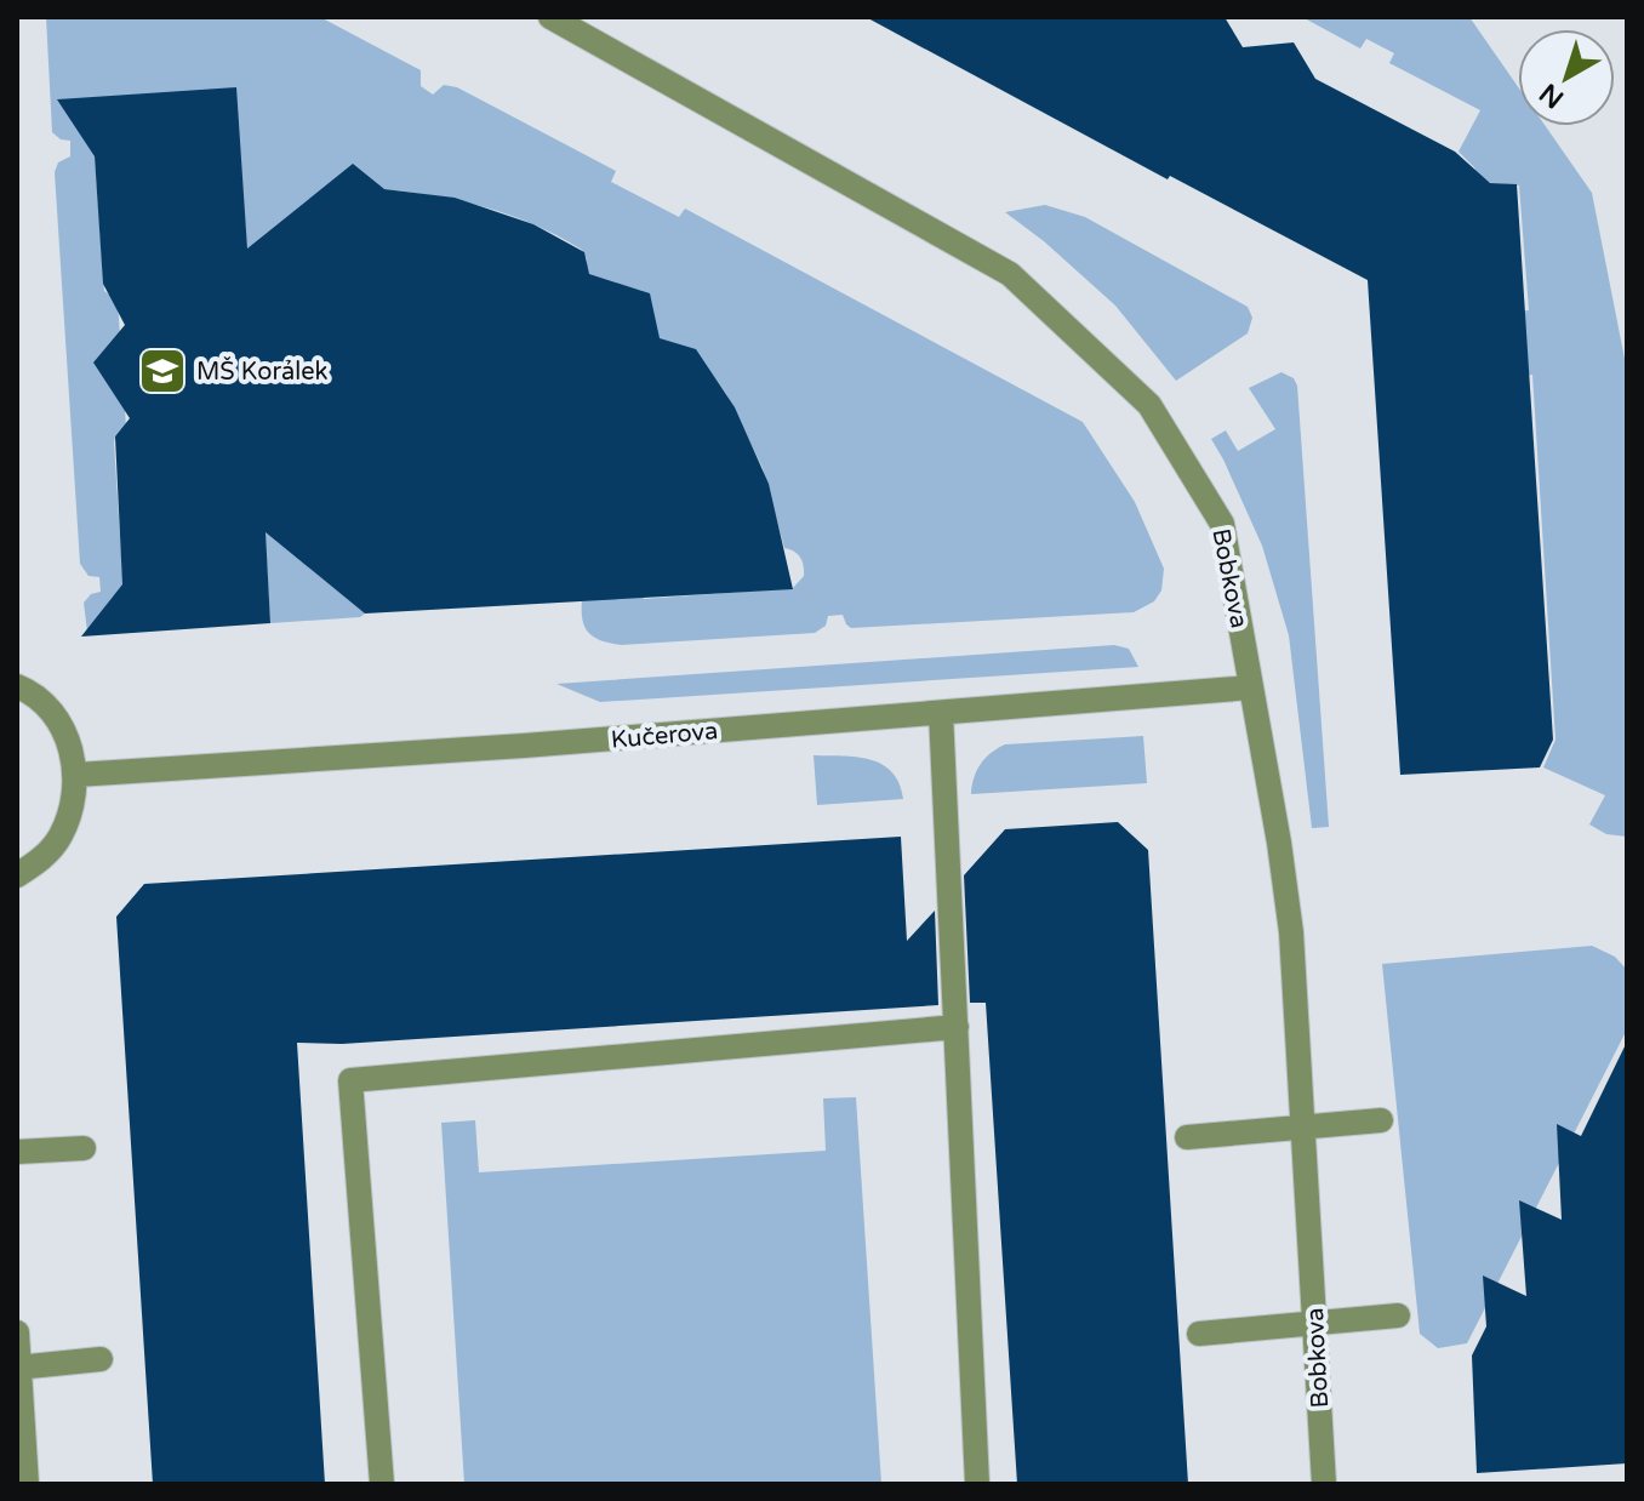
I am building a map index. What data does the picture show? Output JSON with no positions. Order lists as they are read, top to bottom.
{
  "streets": {
    "street": ["Bobkova", "Kučerova"]
  },
  "crossings": [
    ["Bobkova", "Kučerova"]
  ],
  "places": {
    "school or university": ["MŠ Korálek"]
  },
  "north": "bottom left"
}
